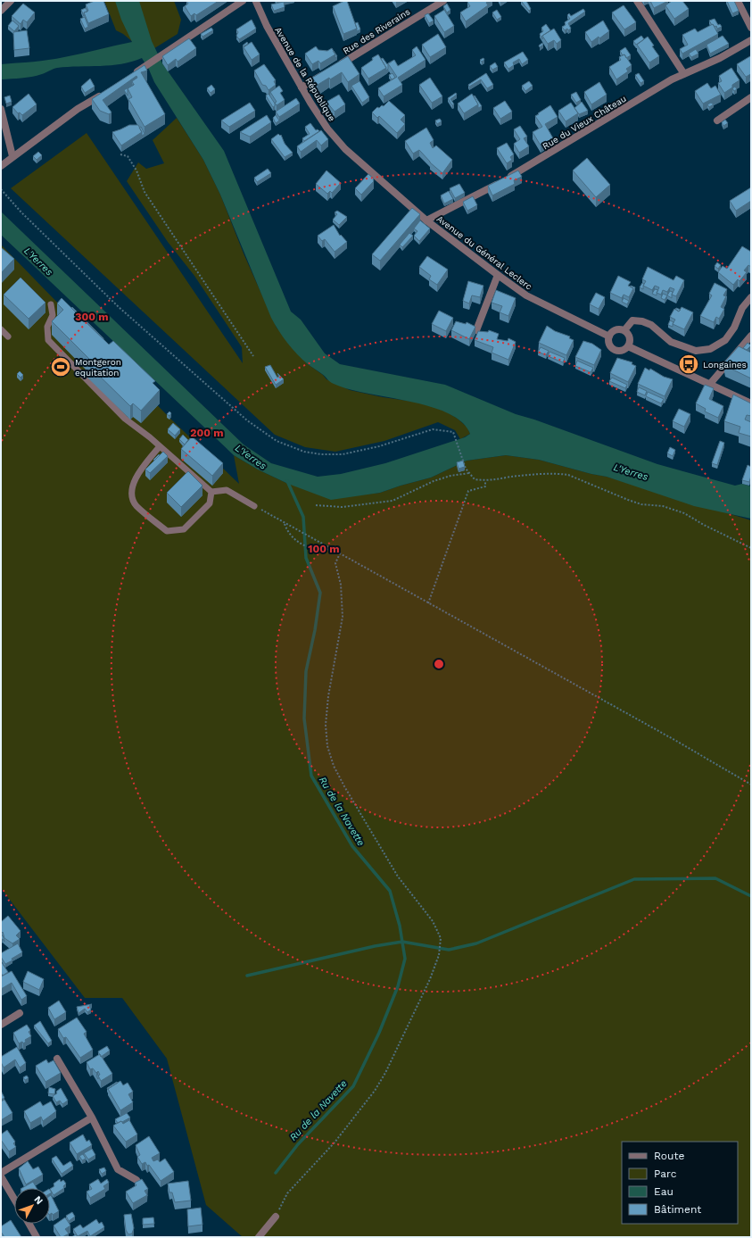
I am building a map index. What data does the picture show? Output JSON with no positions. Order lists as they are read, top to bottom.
{
  "streets": {
    "street": [
      "Rue des Riverains",
      "Avenue de la République",
      "Rue du Vieux Château",
      "Avenue du Général Leclerc"
    ]
  },
  "crossings": [
    ["Avenue de la République", "Rue du Vieux Château"],
    ["Avenue de la République", "Avenue du Général Leclerc"],
    ["Rue du Vieux Château", "Avenue du Général Leclerc"]
  ],
  "water": ["L'Yerres", "Ru de la Navette"],
  "places": {
    "bus stop": ["Longaines"],
    "sports": ["Montgeron equitation"]
  },
  "legend": [
    "Route",
    "Parc",
    "Eau",
    "Bâtiment"
  ],
  "north": "top right",
  "rings": ["300 m", "200 m", "100 m"]
}
